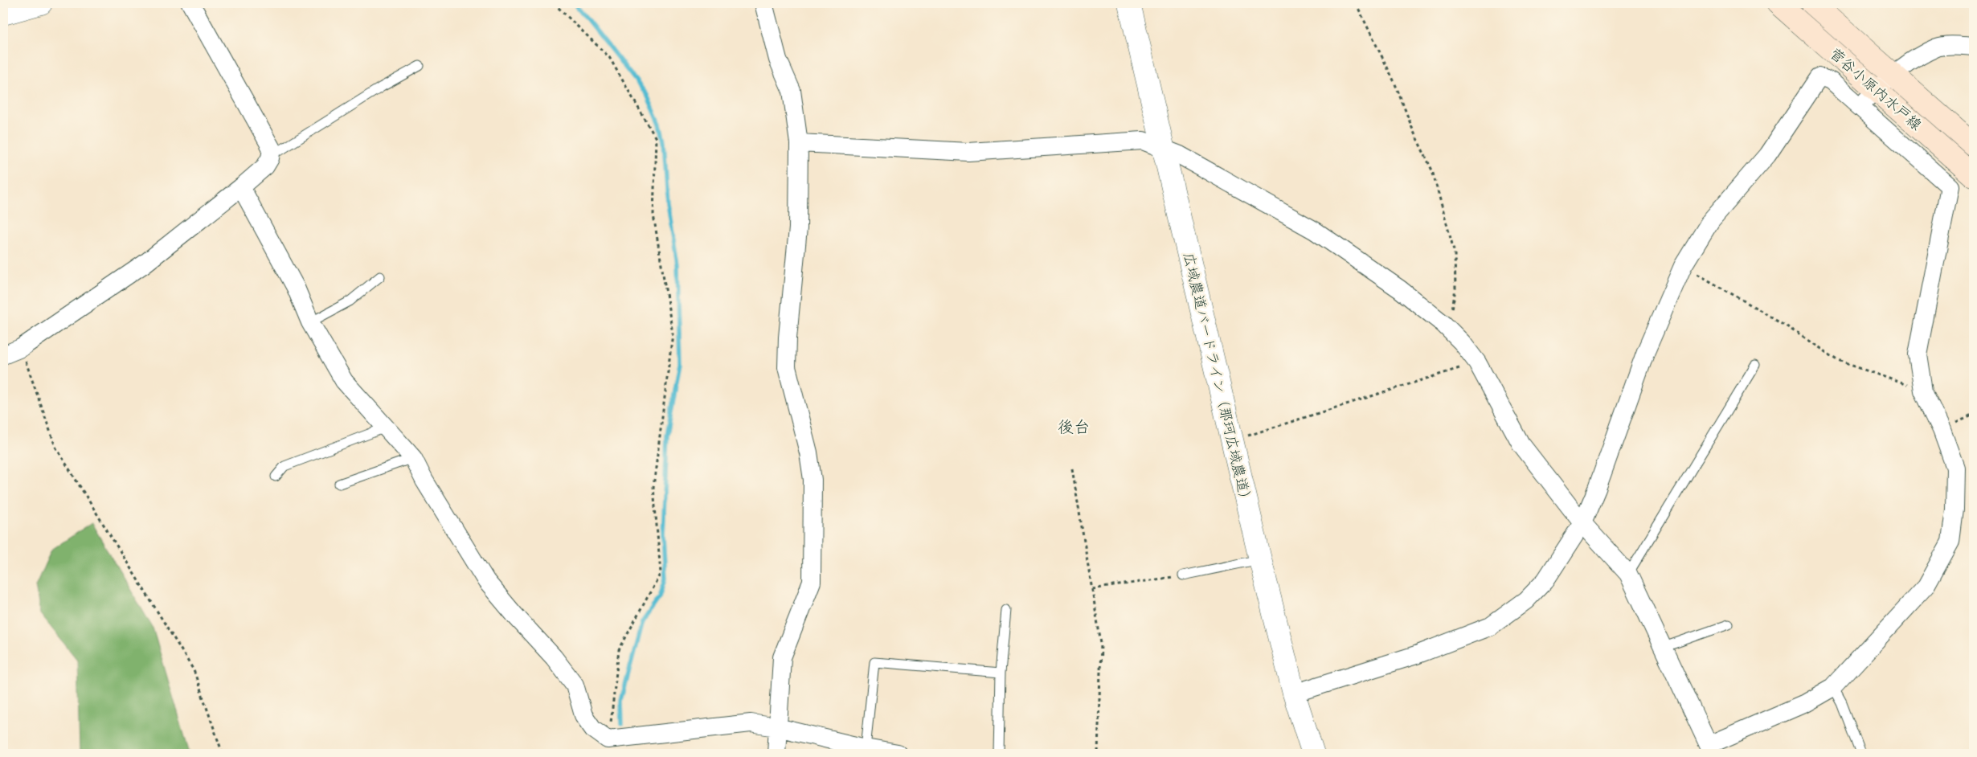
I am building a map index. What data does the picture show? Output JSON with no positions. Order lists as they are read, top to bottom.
{
  "streets": {
    "main road": ["菅谷小原内水戸線"],
    "street": ["広域農道バードライン（那珂広域農道）"]
  },
  "districts": ["後台"]
}
